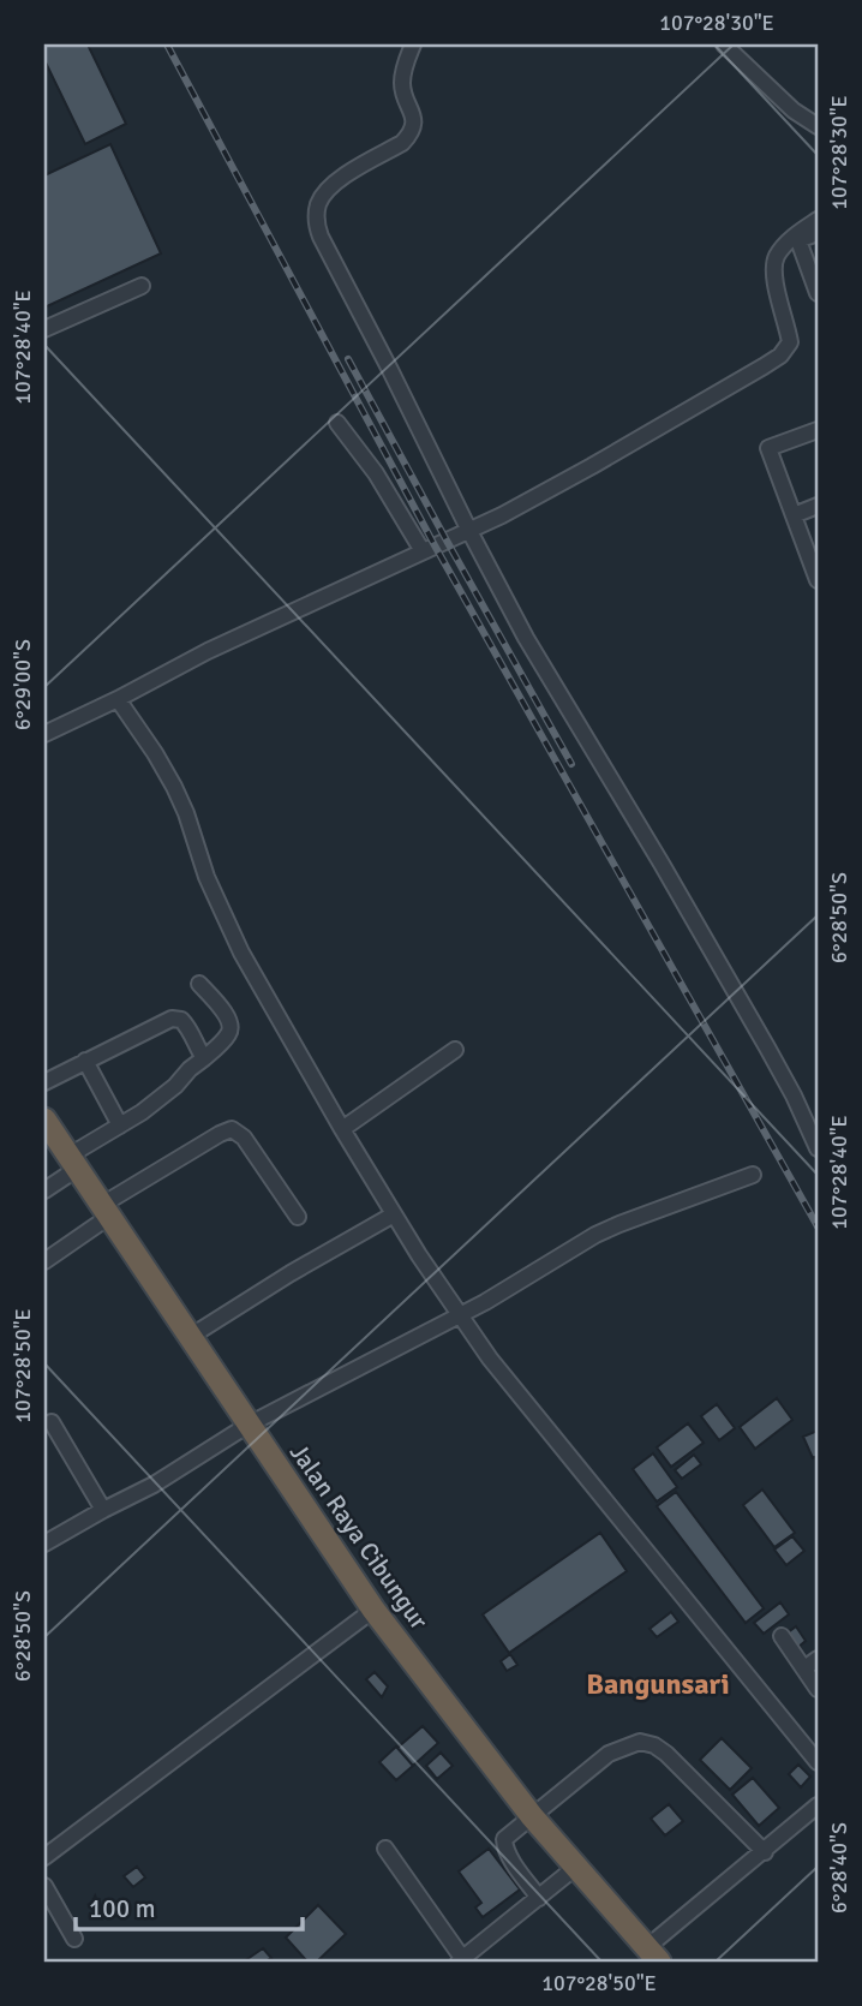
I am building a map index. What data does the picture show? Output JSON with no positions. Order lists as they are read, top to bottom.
{
  "streets": {
    "highway": ["Jalan Raya Cibungur"]
  },
  "districts": ["Bangunsari"],
  "scale_bar": "100 m",
  "coordinates": [
    "107°28'30\"E",
    "107°28'40\"E",
    "6°29'00\"S",
    "6°28'50\"S",
    "107°28'50\"E",
    "6°28'40\"S"
  ]
}
